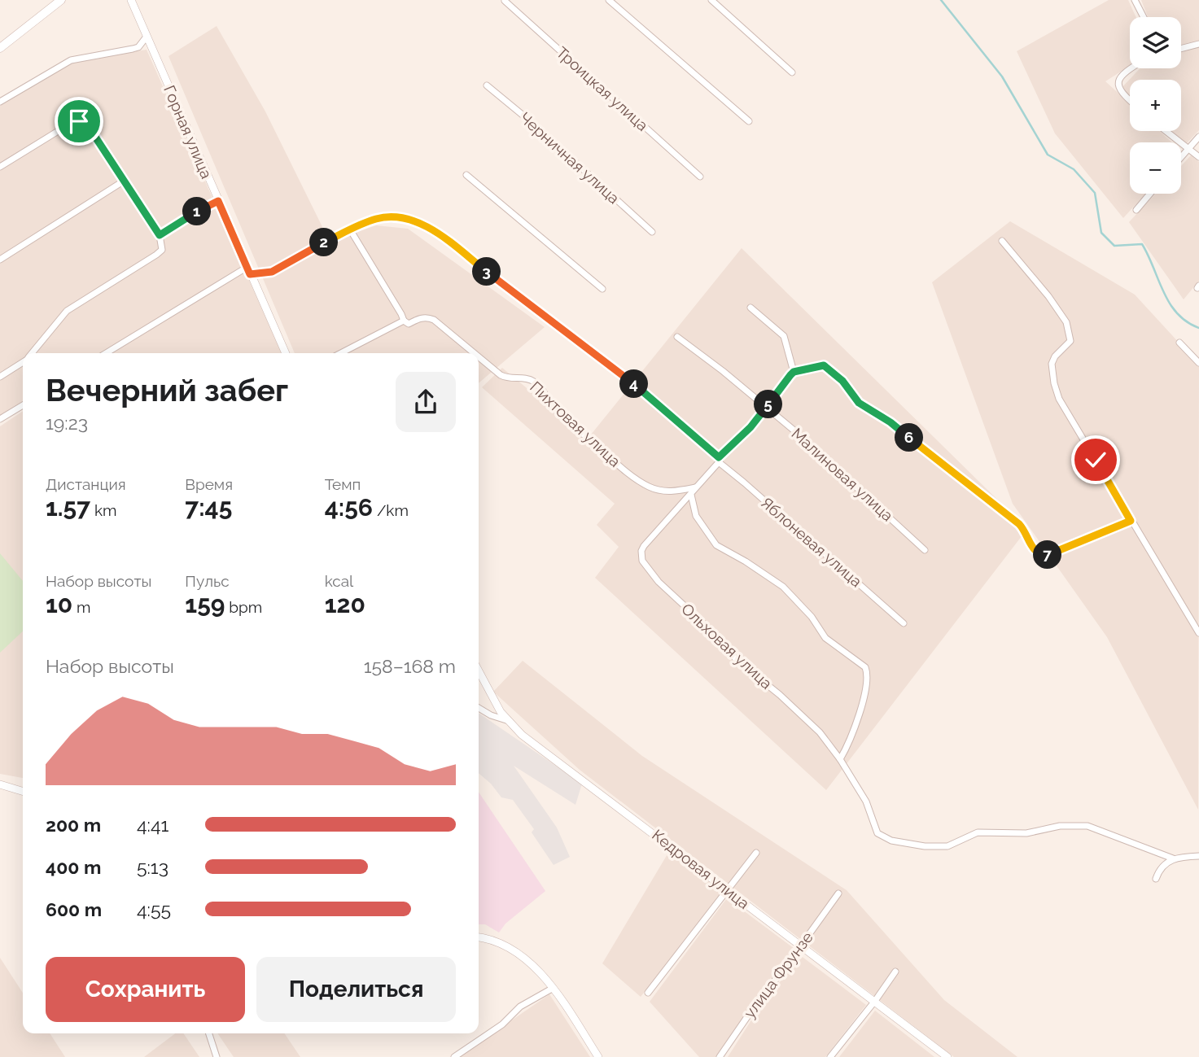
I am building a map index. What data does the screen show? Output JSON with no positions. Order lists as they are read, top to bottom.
{
  "streets": {
    "street": [
      "Троицкая улица",
      "Горная улица",
      "Черничная улица",
      "Пихтовая улица",
      "Малиновая улица",
      "Яблоневая улица",
      "Ольховая улица",
      "Кедровая улица",
      "улица Фрунзе"
    ]
  },
  "crossings": [
    ["Горная улица", "Яблоневая улица"],
    ["Кедровая улица", "улица Фрунзе"]
  ],
  "page": {
    "map_buttons": ["+", "−"],
    "pins": [
      "1",
      "2",
      "3",
      "4",
      "5",
      "6",
      "7"
    ],
    "heading": ["Вечерний забег", "19:23"],
    "stats": [
      ["Дистанция", "1.57 km"],
      ["Время", "7:45"],
      ["Темп", "4:56 /km"],
      ["Набор высоты", "10 m"],
      ["Пульс", "159 bpm"],
      ["kcal", "120"]
    ],
    "chart": ["Набор высоты", "158–168 m"],
    "list": [
      {
        "name": "200 m",
        "note": "4:41"
      },
      {
        "name": "400 m",
        "note": "5:13"
      },
      {
        "name": "600 m",
        "note": "4:55"
      }
    ],
    "buttons": ["Сохранить", "Поделиться"]
  }
}
